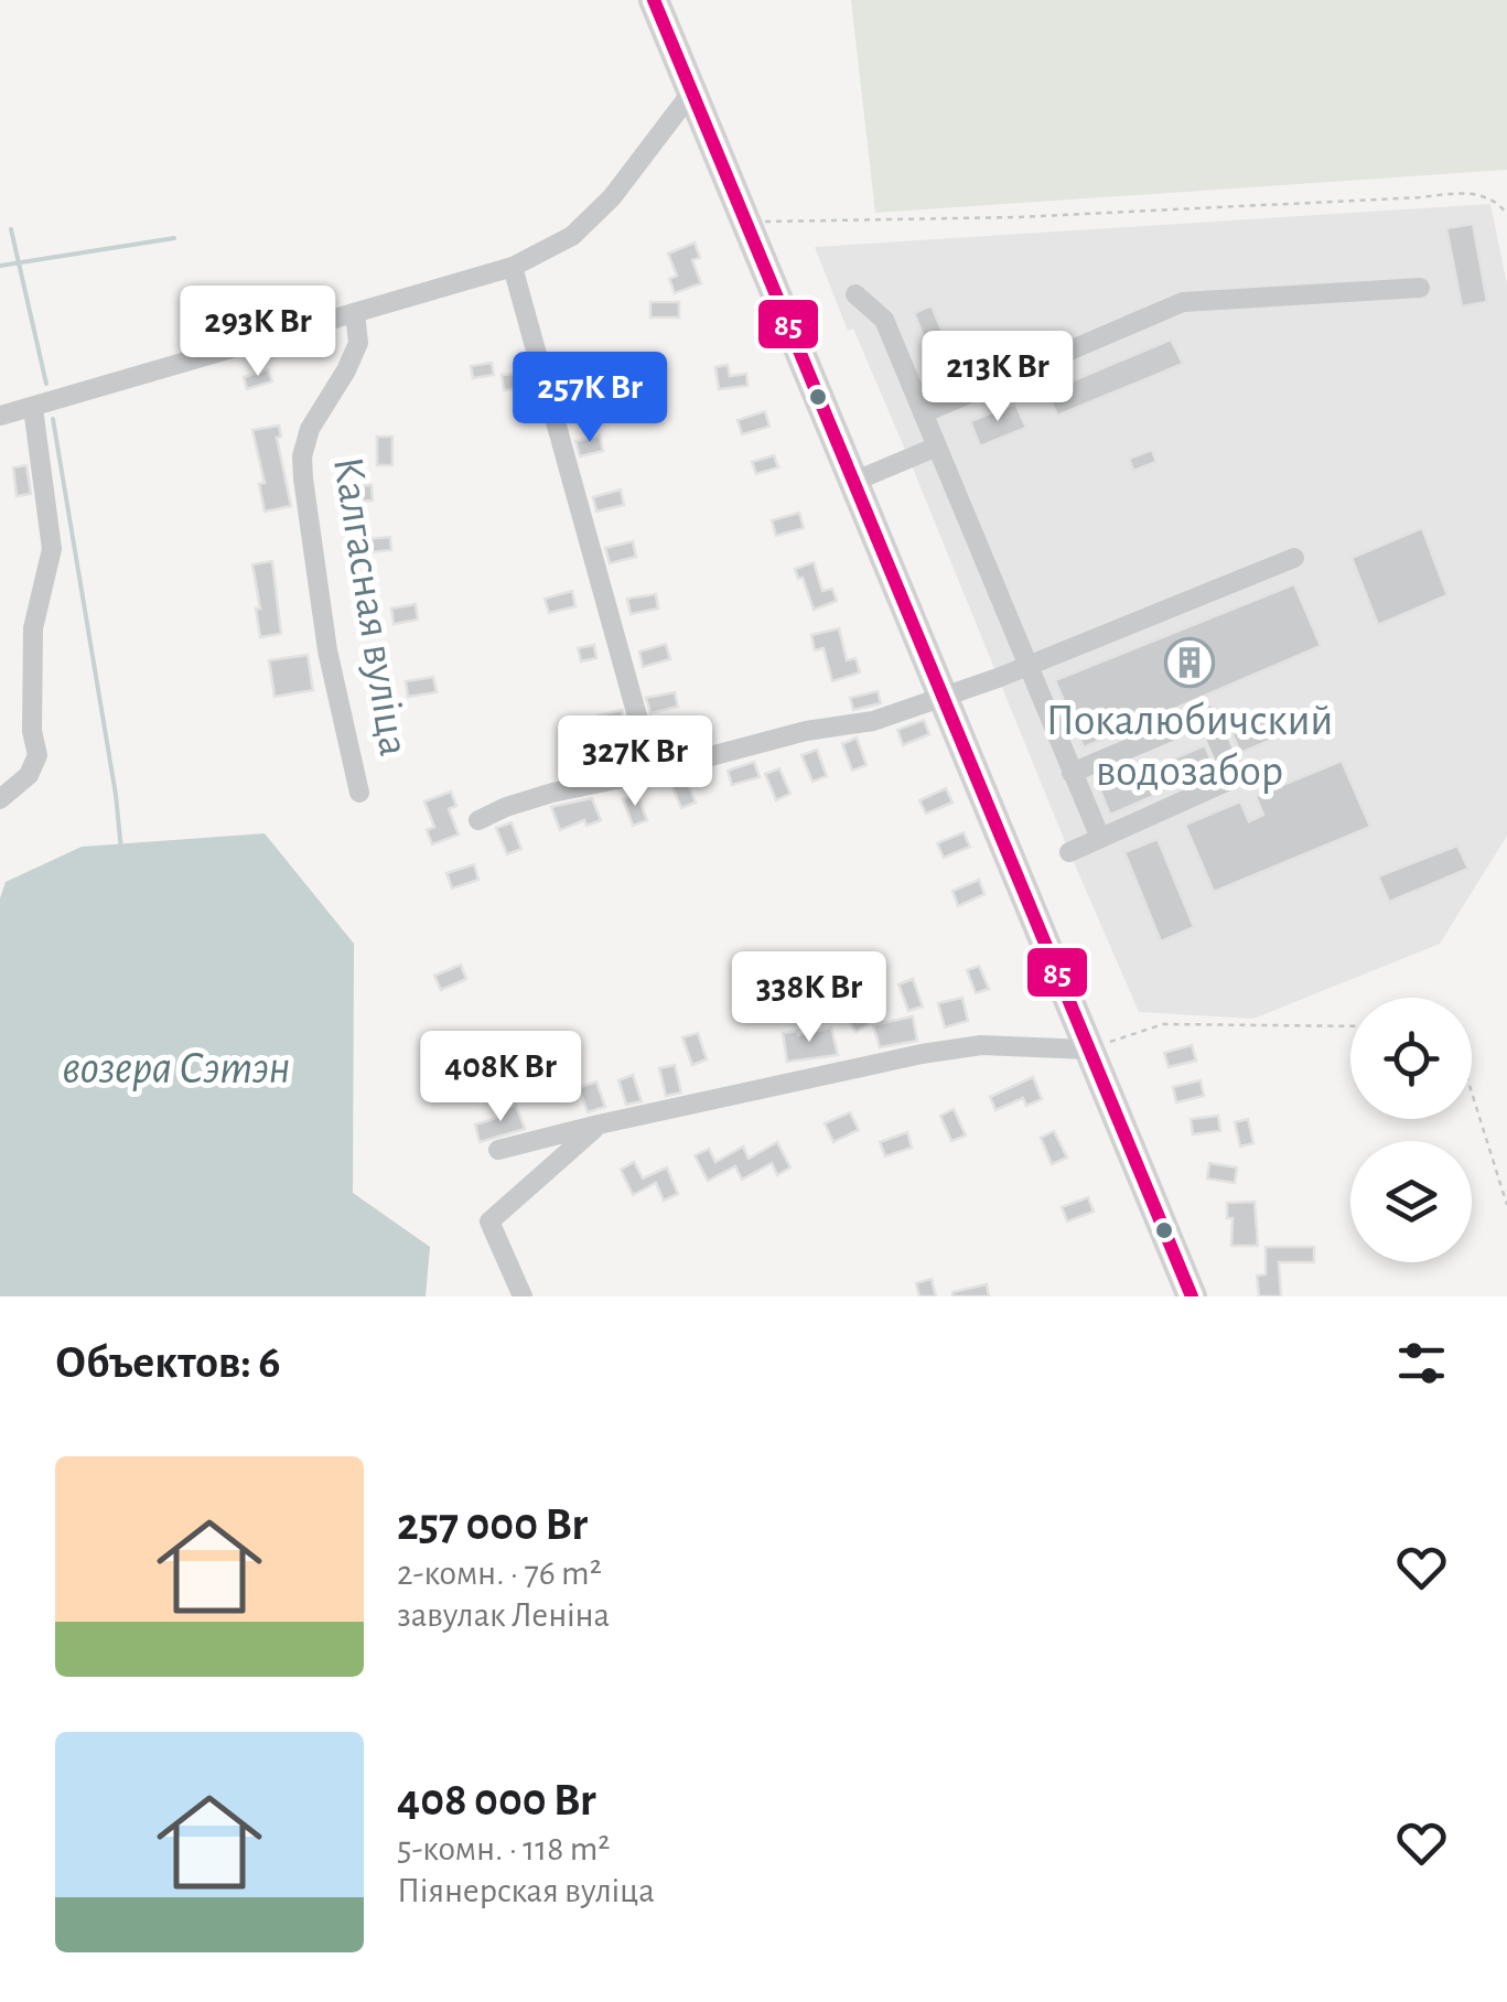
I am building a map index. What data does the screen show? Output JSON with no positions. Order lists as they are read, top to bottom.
{
  "streets": {
    "street": ["Калгасная вуліца"]
  },
  "water": ["возера Сэтэн"],
  "places": {
    "building": ["Покалюбичский водозабор"]
  },
  "lines": ["transit line 85"],
  "page": {
    "price": [
      "293K Br",
      "213K Br",
      "257K Br",
      "327K Br",
      "338K Br",
      "408K Br"
    ],
    "heading": "Объектов: 6",
    "list": [
      {
        "name": "257 000 Br",
        "note": "2-комн. · 76 m² · завулак Леніна"
      },
      {
        "name": "408 000 Br",
        "note": "5-комн. · 118 m² · Піянерская вуліца"
      }
    ]
  }
}
